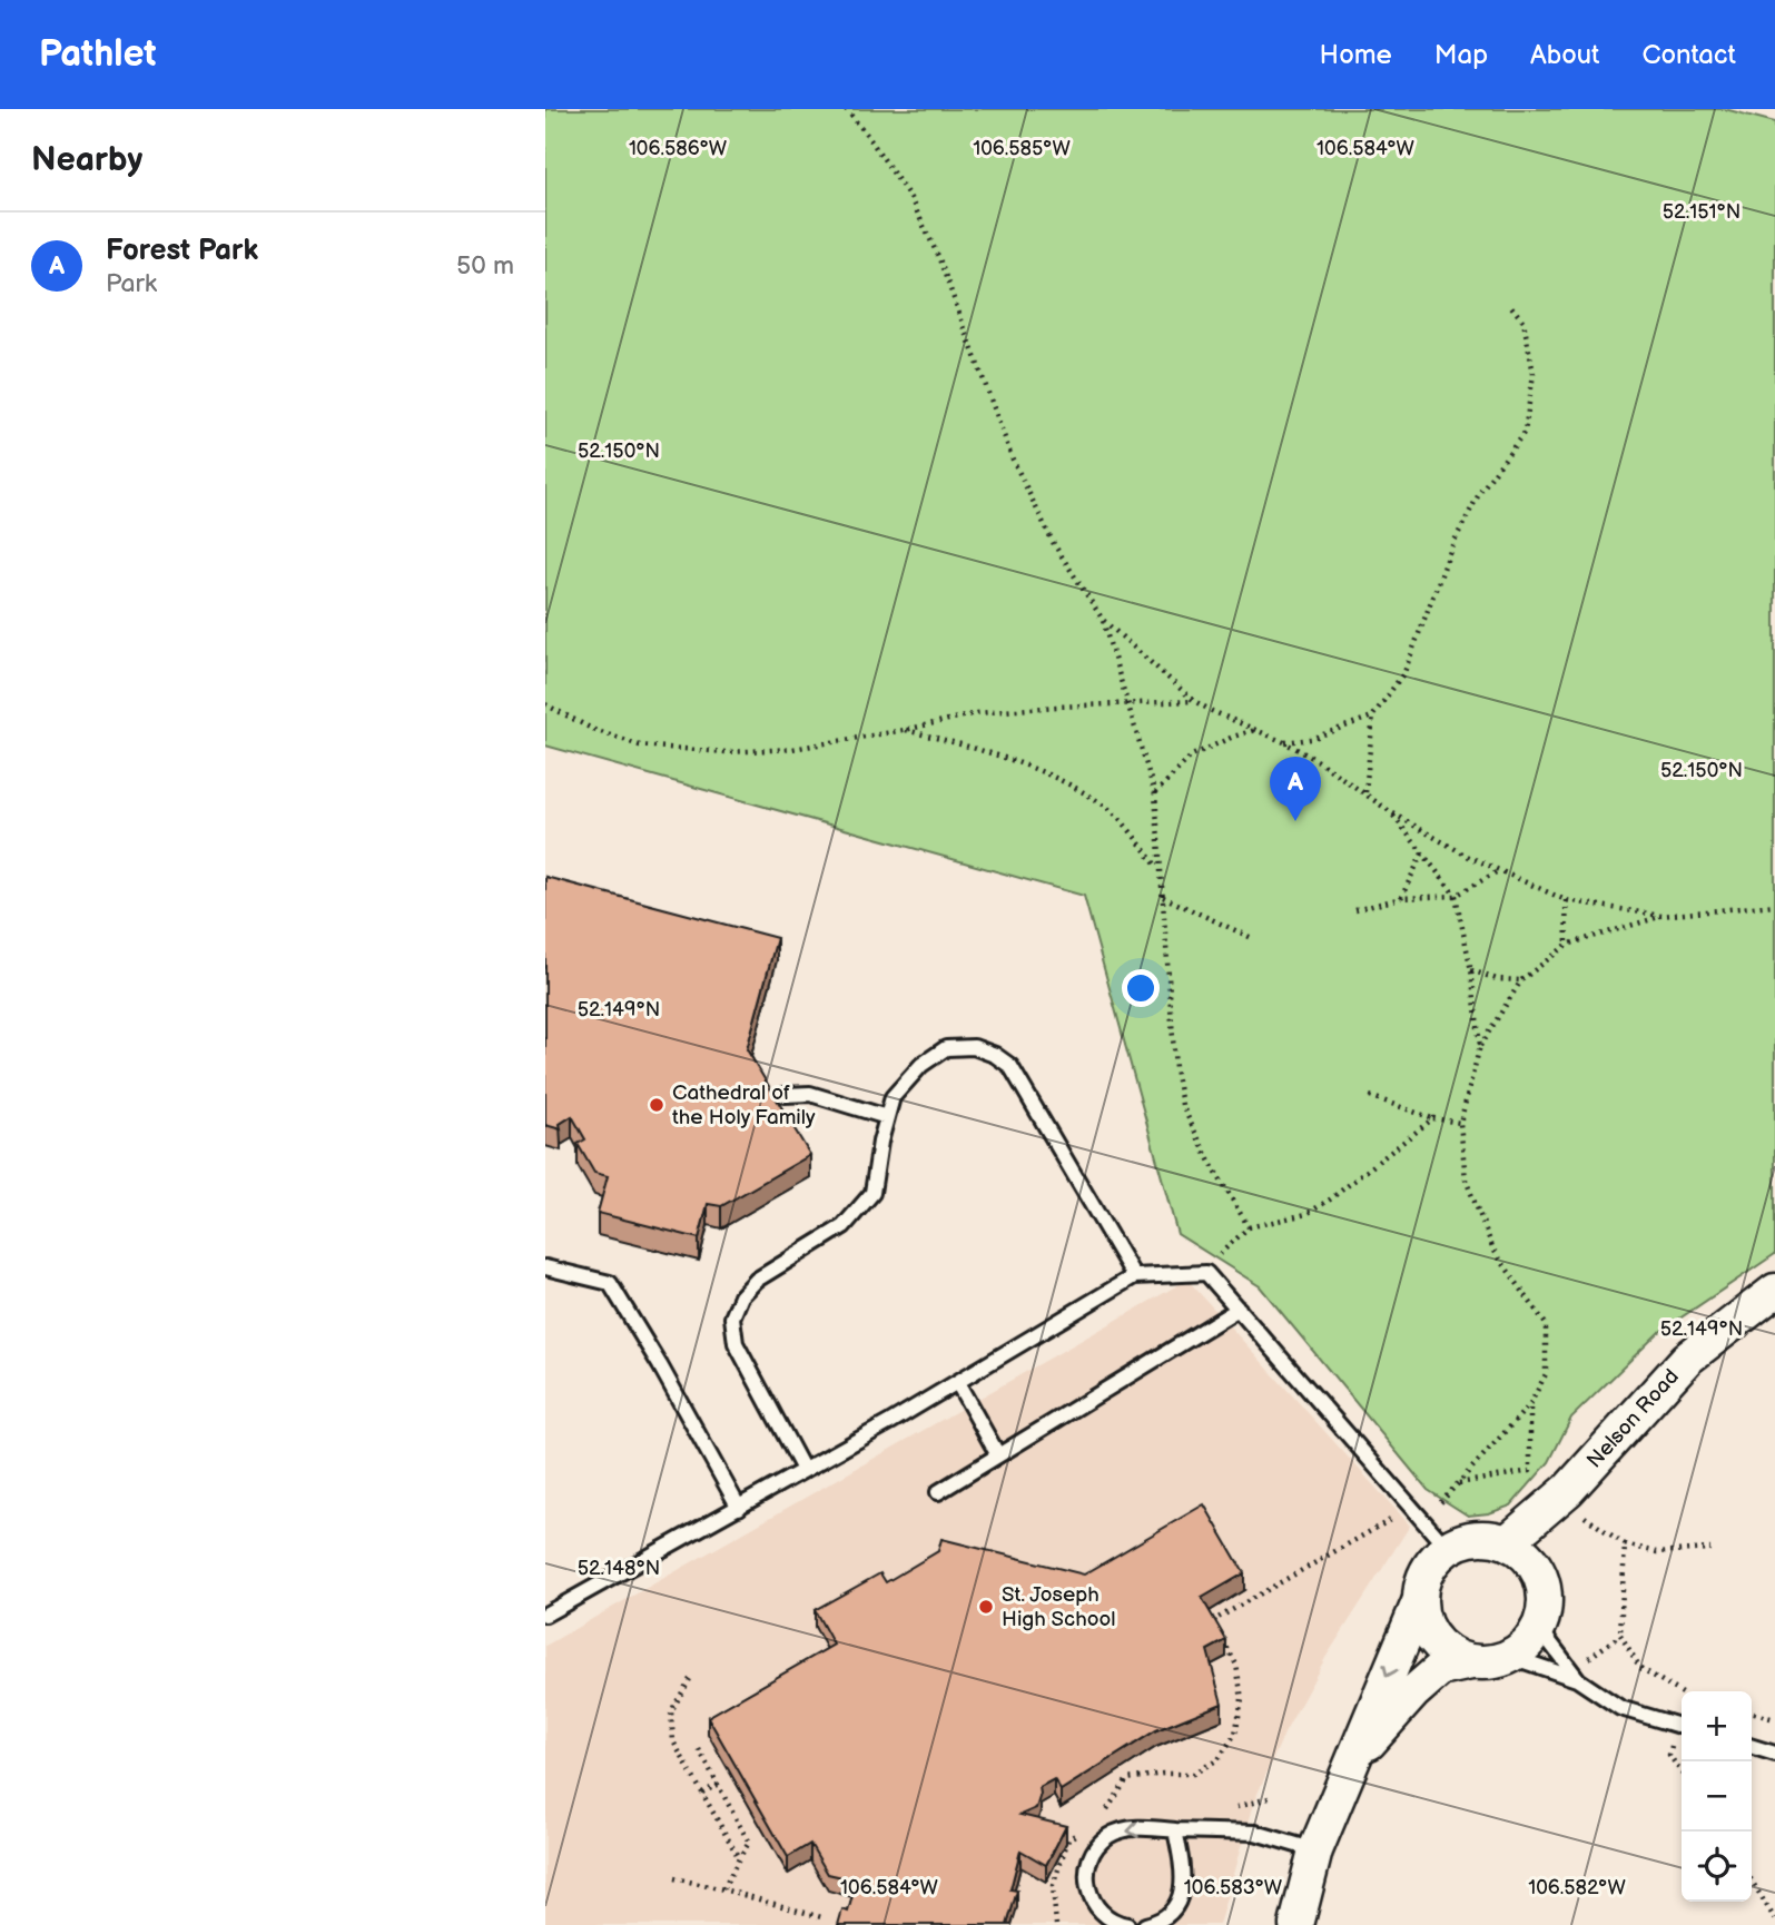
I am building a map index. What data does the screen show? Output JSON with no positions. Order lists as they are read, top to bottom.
{
  "streets": {
    "street": ["Nelson Road"]
  },
  "places": ["Cathedral of the Holy Family", "St. Joseph High School"],
  "page": {
    "header": "Pathlet",
    "nav": [
      "Home",
      "Map",
      "About",
      "Contact"
    ],
    "heading": "Nearby",
    "list": [
      {
        "mark": "A",
        "name": "Forest Park",
        "note": "Park",
        "value": "50 m"
      }
    ],
    "pins": "A",
    "map_buttons": ["+", "−"]
  },
  "coordinates": [
    "106.585°W",
    "106.584°W",
    "106.586°W",
    "52.151°N",
    "52.150°N",
    "52.149°N",
    "52.148°N",
    "106.583°W",
    "106.582°W"
  ]
}
